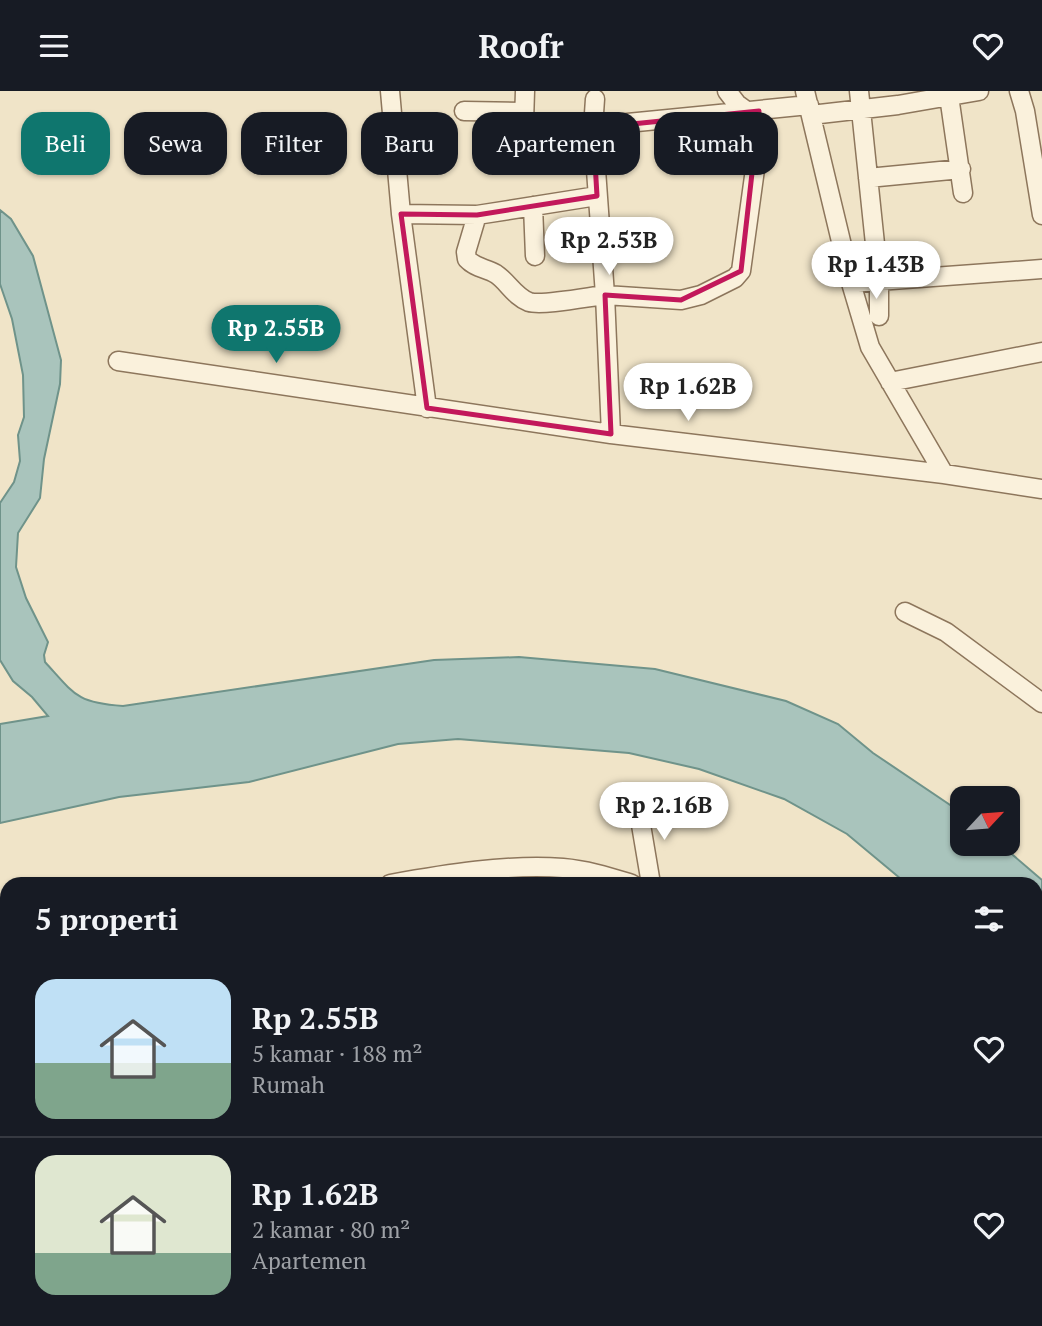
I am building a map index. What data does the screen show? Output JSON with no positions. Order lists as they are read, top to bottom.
{
  "north": "top right",
  "page": {
    "header": "Roofr",
    "chip": [
      "Beli",
      "Sewa",
      "Filter",
      "Baru",
      "Apartemen",
      "Rumah"
    ],
    "price": [
      "Rp 2.53B",
      "Rp 1.43B",
      "Rp 2.55B",
      "Rp 1.62B",
      "Rp 2.16B"
    ],
    "heading": "5 properti",
    "list": [
      {
        "name": "Rp 2.55B",
        "note": "5 kamar · 188 m² · Rumah"
      },
      {
        "name": "Rp 1.62B",
        "note": "2 kamar · 80 m² · Apartemen"
      }
    ]
  }
}
